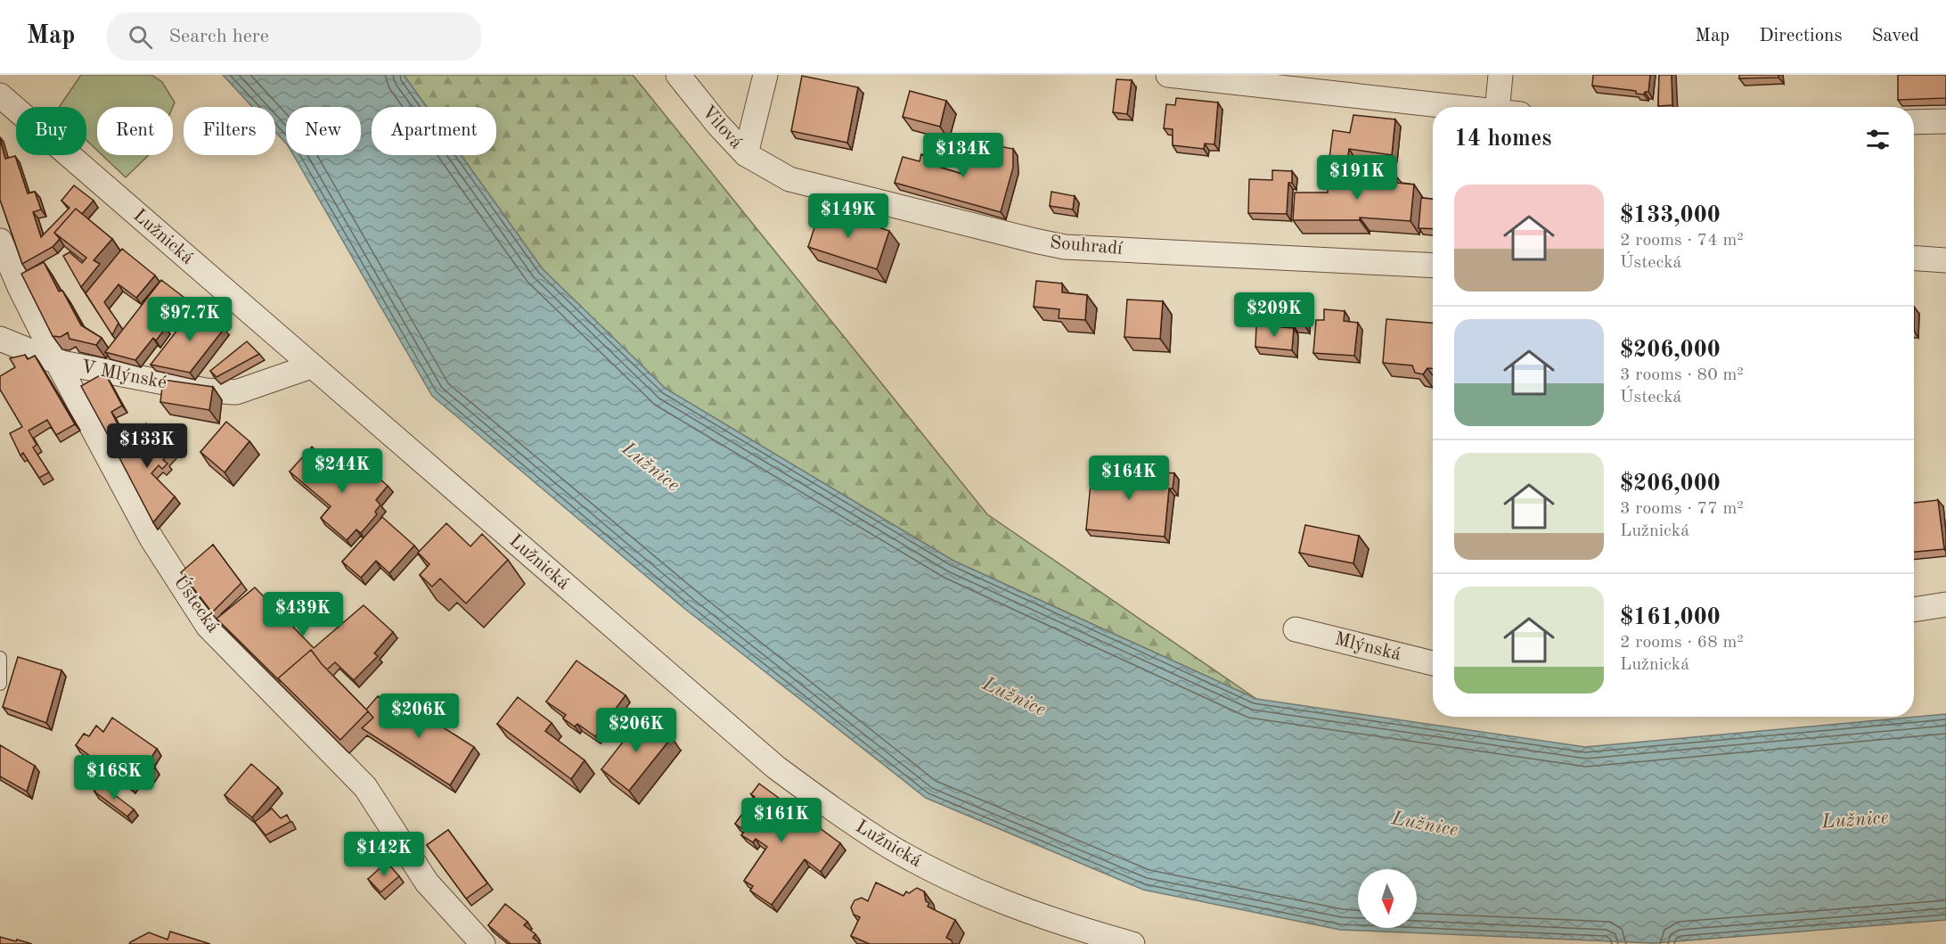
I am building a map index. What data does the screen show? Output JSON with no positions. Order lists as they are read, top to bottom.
{
  "streets": {
    "street": [
      "Vilová",
      "Lužnická",
      "Souhradí",
      "V Mlýnské",
      "Ústecká",
      "Mlýnská"
    ]
  },
  "crossings": [
    ["Vilová", "Souhradí"],
    ["Lužnická", "V Mlýnské"],
    ["V Mlýnské", "Ústecká"]
  ],
  "water": ["Lužnice"],
  "north": "bottom",
  "page": {
    "header": "Map",
    "search": "Search here",
    "nav": ["Map", "Directions", "Saved"],
    "chip": [
      "Buy",
      "Rent",
      "Filters",
      "New",
      "Apartment"
    ],
    "heading": "14 homes",
    "price": [
      "$134K",
      "$191K",
      "$149K",
      "$209K",
      "$97.7K",
      "$133K",
      "$244K",
      "$164K",
      "$439K",
      "$206K",
      "$206K",
      "$168K",
      "$161K",
      "$142K"
    ],
    "list": [
      {
        "name": "$133,000",
        "note": "2 rooms · 74 m² · Ústecká"
      },
      {
        "name": "$206,000",
        "note": "3 rooms · 80 m² · Ústecká"
      },
      {
        "name": "$206,000",
        "note": "3 rooms · 77 m² · Lužnická"
      },
      {
        "name": "$161,000",
        "note": "2 rooms · 68 m² · Lužnická"
      }
    ]
  }
}
